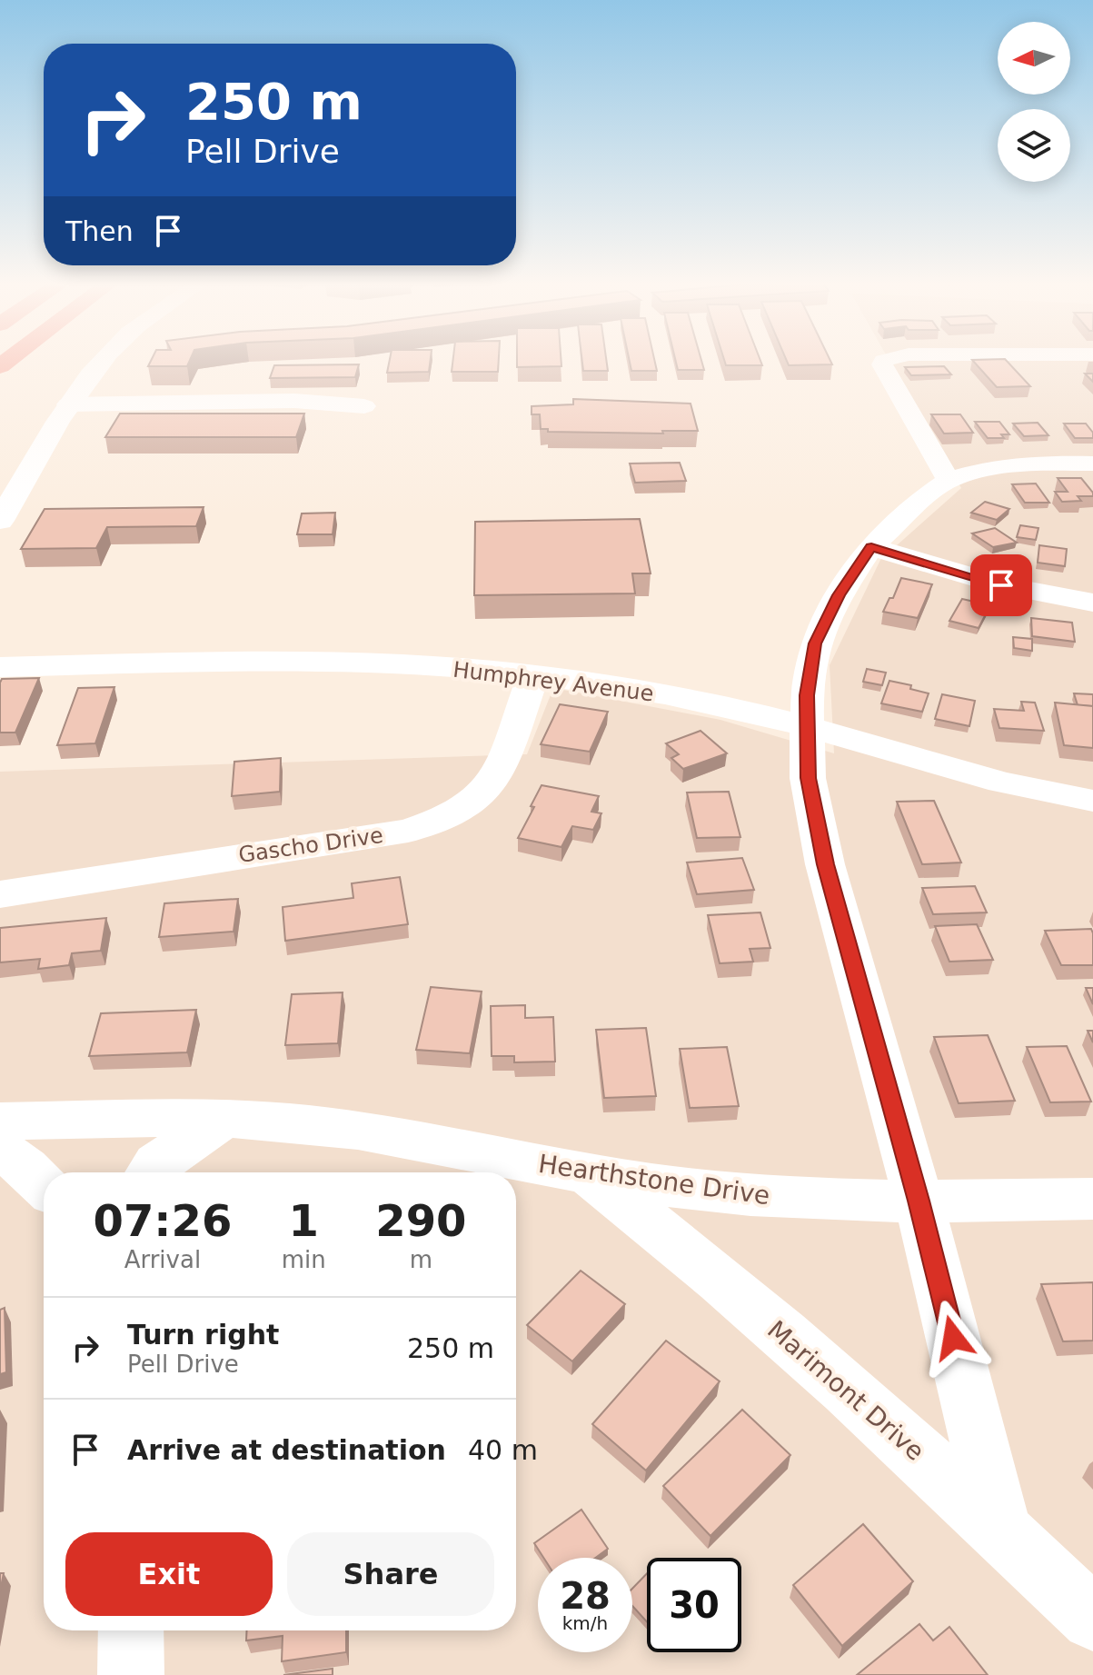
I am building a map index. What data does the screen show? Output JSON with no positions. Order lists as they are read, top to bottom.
{
  "streets": {
    "street": [
      "Humphrey Avenue",
      "Gascho Drive",
      "Hearthstone Drive",
      "Marimont Drive"
    ]
  },
  "crossings": [
    ["Humphrey Avenue", "Gascho Drive"],
    ["Hearthstone Drive", "Marimont Drive"]
  ],
  "north": "left",
  "page": {
    "turn": ["250 m", "Pell Drive"],
    "then": "Then",
    "eta": [
      "07:26",
      "Arrival",
      "1",
      "min",
      "290",
      "m"
    ],
    "list": [
      {
        "name": "Turn right",
        "note": "Pell Drive",
        "value": "250 m"
      },
      {
        "name": "Arrive at destination",
        "value": "40 m"
      }
    ],
    "buttons": ["Exit", "Share"],
    "speed": "28 km/h",
    "limit": "30"
  }
}
